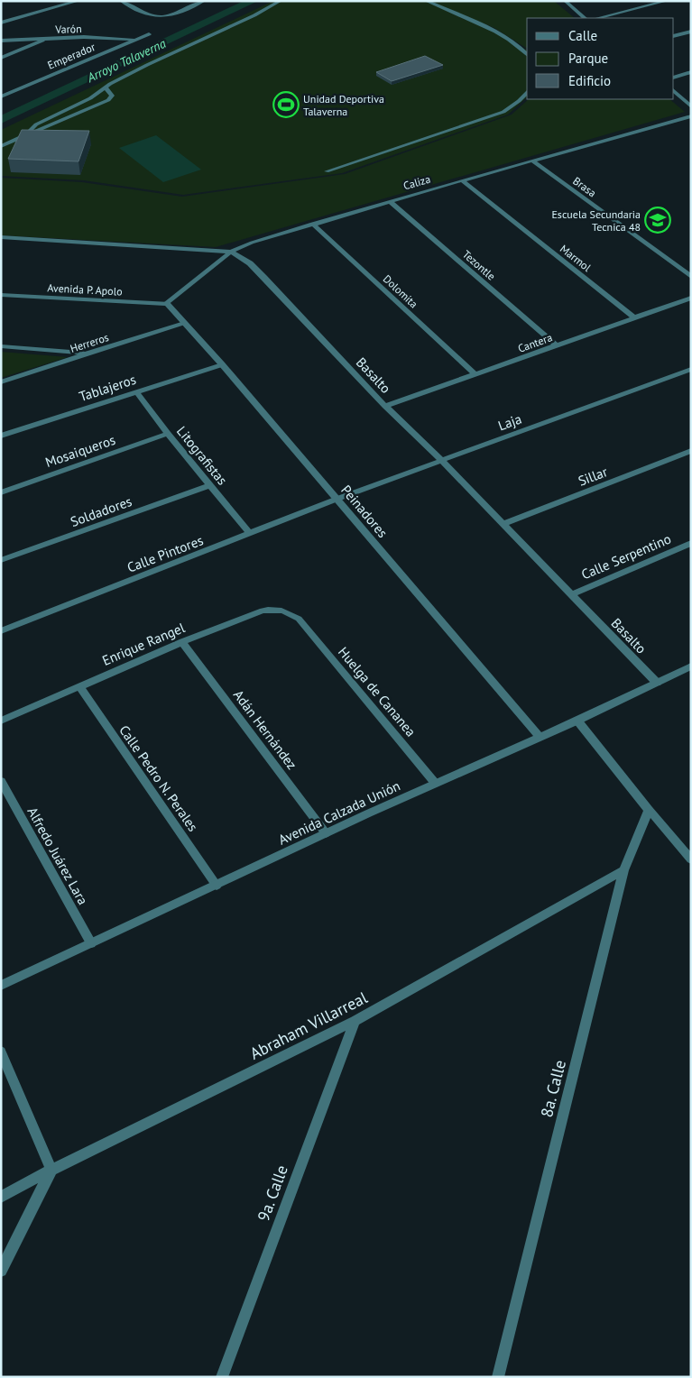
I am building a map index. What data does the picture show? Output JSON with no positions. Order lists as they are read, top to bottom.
{
  "streets": {
    "street": [
      "Varón",
      "Emperador",
      "Caliza",
      "Brasa",
      "Marmol",
      "Tezontle",
      "Avenida P. Apolo",
      "Dolomita",
      "Herreros",
      "Cantera",
      "Basalto",
      "Tablajeros",
      "Laja",
      "Mosaiqueros",
      "Litografistas",
      "Sillar",
      "Soldadores",
      "Peinadores",
      "Calle Pintores",
      "Calle Serpentino",
      "Enrique Rangel",
      "Huelga de Cananea",
      "Adán Hernández",
      "Calle Pedro N. Perales",
      "Avenida Calzada Unión",
      "Alfredo Juárez Lara",
      "Abraham Villarreal",
      "8a. Calle",
      "9a. Calle"
    ]
  },
  "crossings": [
    ["Varón", "Emperador"],
    ["Caliza", "Brasa"],
    ["Caliza", "Marmol"],
    ["Caliza", "Tezontle"],
    ["Caliza", "Avenida P. Apolo"],
    ["Caliza", "Dolomita"],
    ["Caliza", "Basalto"],
    ["Caliza", "Peinadores"],
    ["Marmol", "Cantera"],
    ["Tezontle", "Cantera"],
    ["Avenida P. Apolo", "Peinadores"],
    ["Dolomita", "Cantera"],
    ["Herreros", "Peinadores"],
    ["Cantera", "Basalto"],
    ["Basalto", "Laja"],
    ["Basalto", "Sillar"],
    ["Basalto", "Calle Serpentino"],
    ["Basalto", "Avenida Calzada Unión"],
    ["Tablajeros", "Litografistas"],
    ["Tablajeros", "Peinadores"],
    ["Laja", "Peinadores"],
    ["Laja", "Calle Pintores"],
    ["Mosaiqueros", "Litografistas"],
    ["Litografistas", "Soldadores"],
    ["Litografistas", "Calle Pintores"],
    ["Peinadores", "Calle Pintores"],
    ["Peinadores", "Avenida Calzada Unión"],
    ["Enrique Rangel", "Huelga de Cananea"],
    ["Enrique Rangel", "Adán Hernández"],
    ["Enrique Rangel", "Calle Pedro N. Perales"],
    ["Huelga de Cananea", "Avenida Calzada Unión"],
    ["Adán Hernández", "Avenida Calzada Unión"],
    ["Calle Pedro N. Perales", "Avenida Calzada Unión"],
    ["Avenida Calzada Unión", "Alfredo Juárez Lara"],
    ["Abraham Villarreal", "8a. Calle"],
    ["Abraham Villarreal", "9a. Calle"]
  ],
  "water": ["Arroyo Talaverna"],
  "places": {
    "sports": ["Unidad Deportiva Talaverna"],
    "school or university": ["Escuela Secundaria Tecnica 48"]
  },
  "legend": ["Calle", "Parque", "Edificio"]
}
